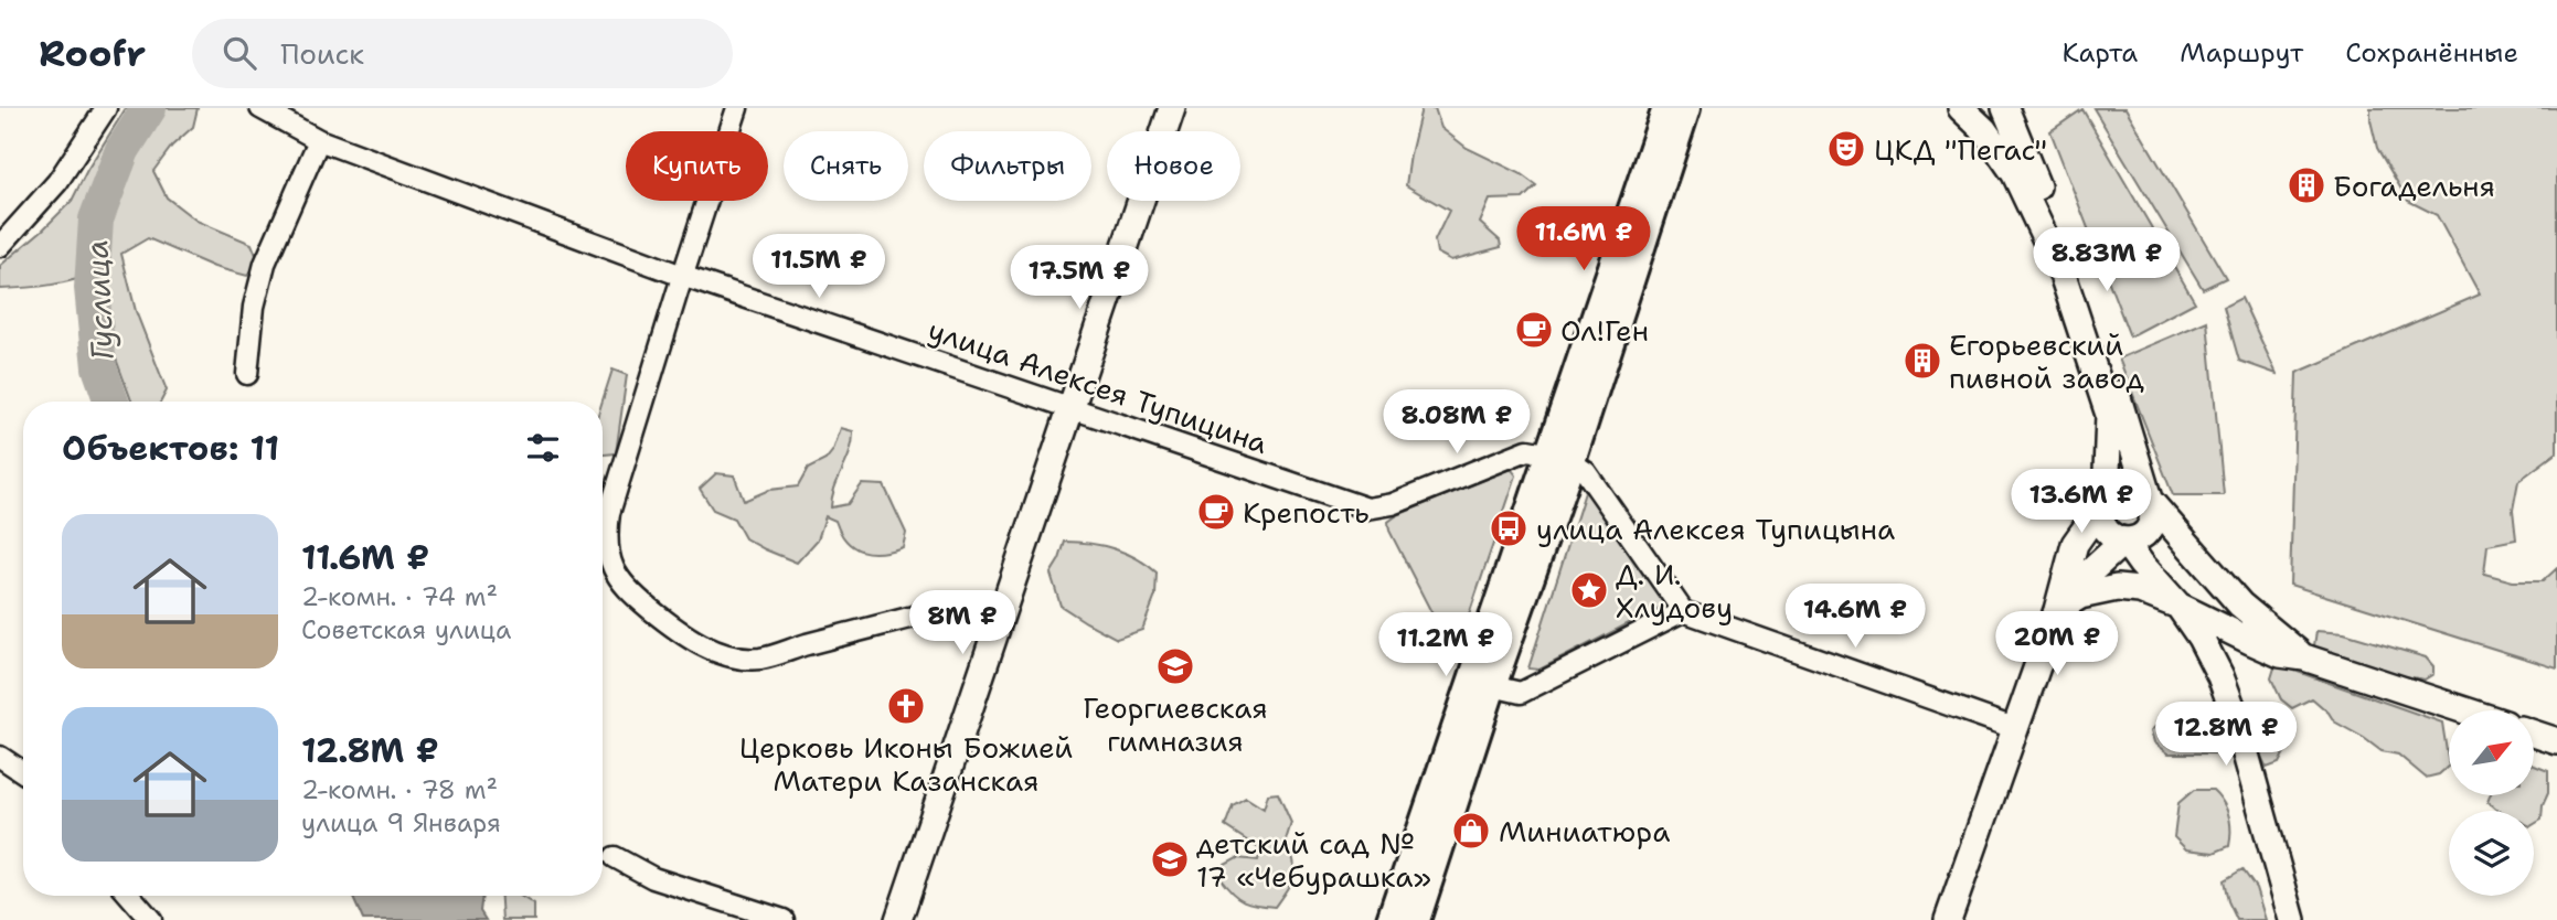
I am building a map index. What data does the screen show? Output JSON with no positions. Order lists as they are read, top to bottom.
{
  "streets": {
    "street": ["улица Алексея Тупицина"]
  },
  "water": ["Гуслица"],
  "places": {
    "theatre": ["ЦКД \"Пегас\""],
    "building": ["Богадельня", "Егорьевский пивной завод"],
    "cafe": ["Ол!Ген", "Крепость"],
    "bus stop": ["улица Алексея Тупицына"],
    "place": ["Д. И. Хлудову"],
    "school or university": ["Георгиевская гимназия", "детский сад № 17 «Чебурашка»"],
    "church": ["Церковь Иконы Божией Матери Казанская"],
    "shop": ["Миниатюра"]
  },
  "north": "top right",
  "page": {
    "header": "Roofr",
    "search": "Поиск",
    "nav": ["Карта", "Маршрут", "Сохранённые"],
    "chip": [
      "Купить",
      "Снять",
      "Фильтры",
      "Новое"
    ],
    "price": [
      "11.6M ₽",
      "8.83M ₽",
      "11.5M ₽",
      "17.5M ₽",
      "8.08M ₽",
      "13.6M ₽",
      "14.6M ₽",
      "8M ₽",
      "20M ₽",
      "11.2M ₽",
      "12.8M ₽"
    ],
    "heading": "Объектов: 11",
    "list": [
      {
        "name": "11.6M ₽",
        "note": "2-комн. · 74 m² · Советская улица"
      },
      {
        "name": "12.8M ₽",
        "note": "2-комн. · 78 m² · улица 9 Января"
      }
    ]
  }
}
